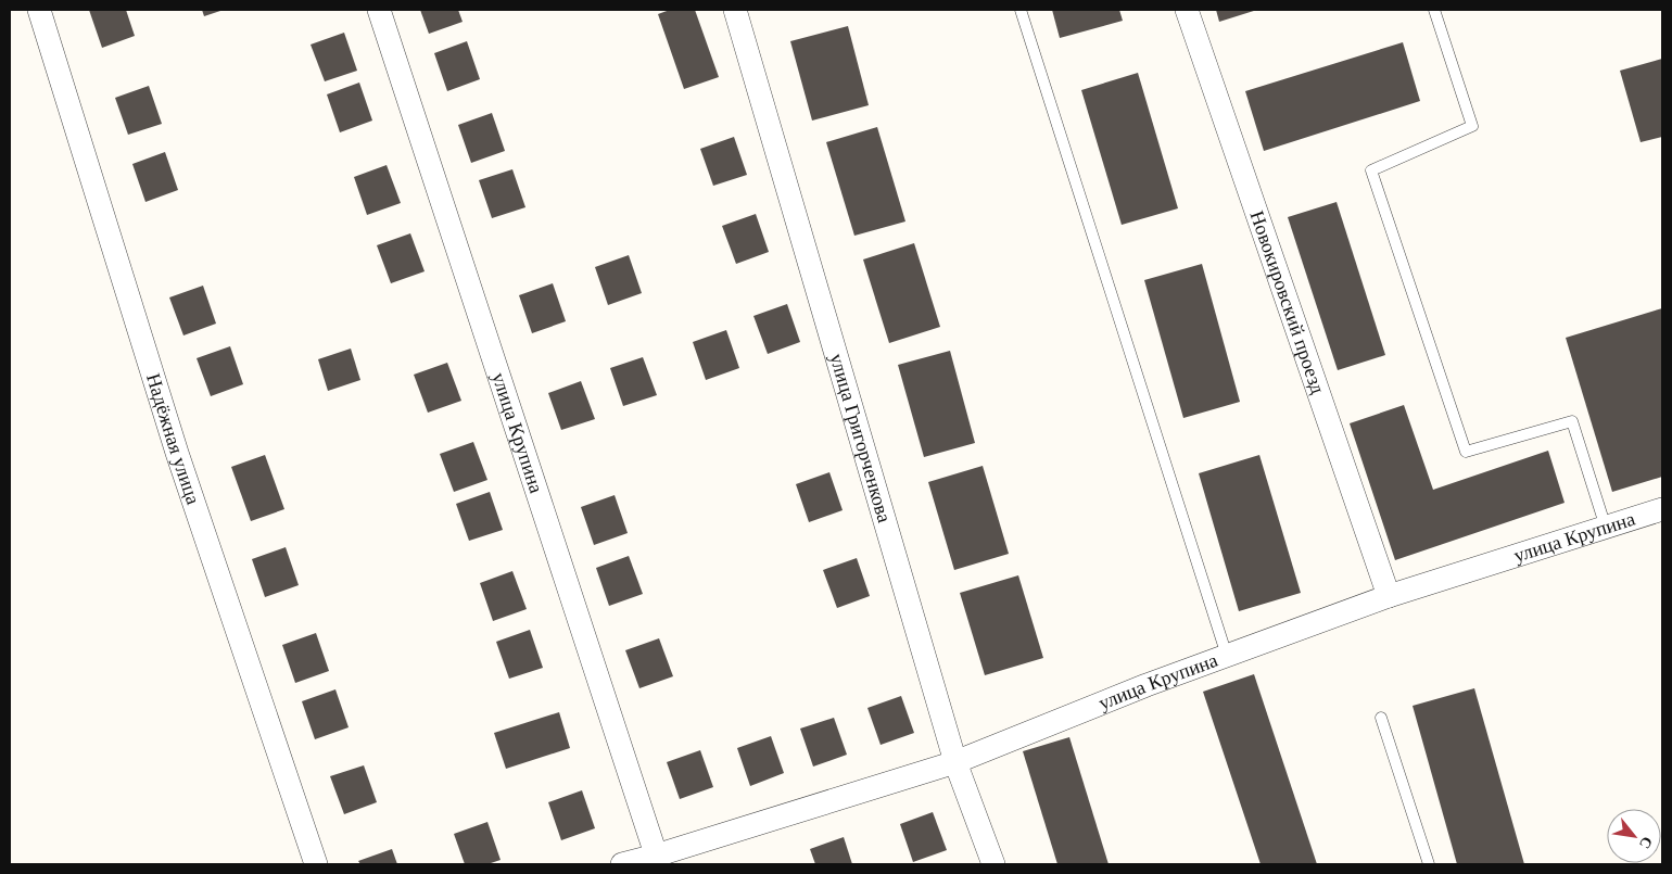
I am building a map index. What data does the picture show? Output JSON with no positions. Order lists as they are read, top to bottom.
{
  "streets": {
    "street": [
      "Новокировский проезд",
      "улица Крупина",
      "Надёжная улица",
      "улица Григорченкова"
    ]
  },
  "crossings": [
    ["Новокировский проезд", "улица Крупина"],
    ["улица Крупина", "улица Григорченкова"]
  ],
  "north": "bottom right"
}
